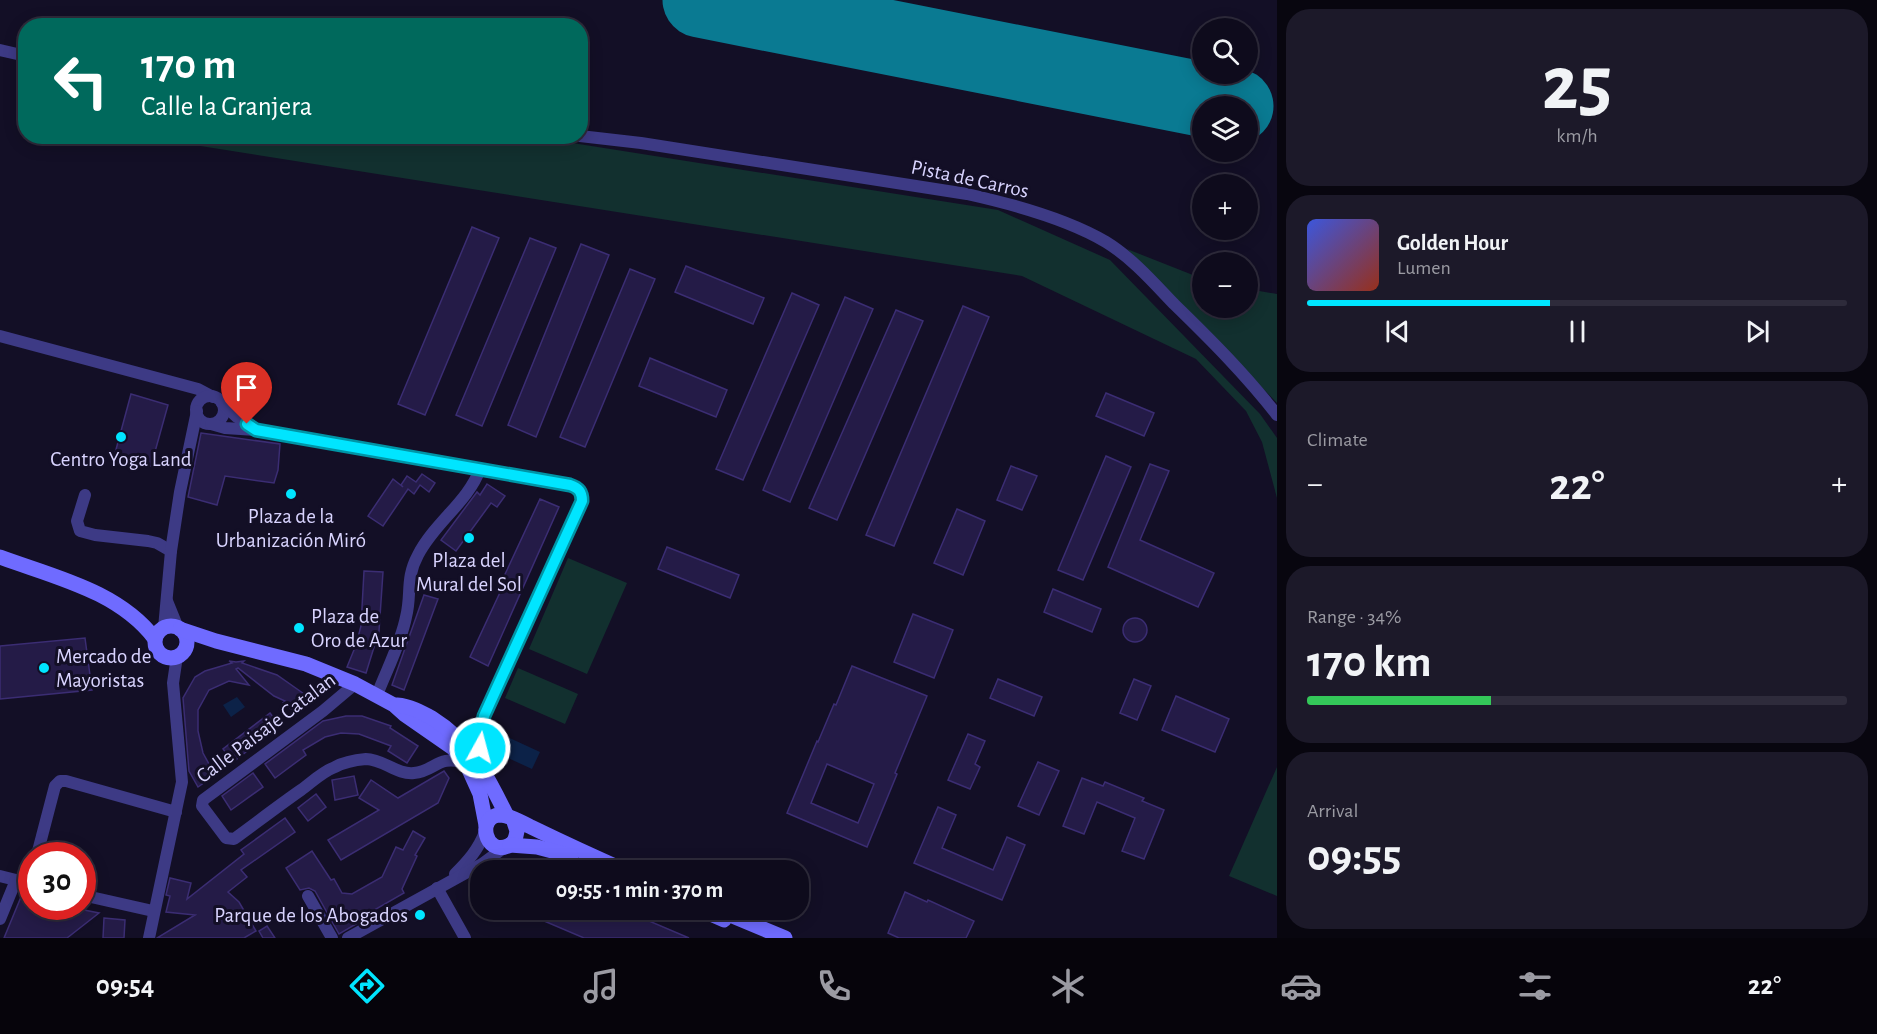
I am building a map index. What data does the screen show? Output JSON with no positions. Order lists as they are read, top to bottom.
{
  "streets": {
    "street": ["Pista de Carros", "Calle Paisaje Catalan"]
  },
  "places": [
    "Centro Yoga Land",
    "Plaza de la Urbanización Miró",
    "Plaza del Mural del Sol",
    "Plaza de Oro de Azur",
    "Mercado de Mayoristas",
    "Parque de los Abogados"
  ],
  "page": {
    "tile": [
      ["25", "km/h"],
      "Climate",
      ["Range · 34%", "170 km"],
      ["Arrival", "09:55"]
    ],
    "map_buttons": ["+", "−"],
    "turn": ["170 m", "Calle la Granjera"],
    "song": ["Golden Hour", "Lumen"],
    "heat": ["−", "22°", "+"],
    "limit": "30",
    "trip": "09:55 · 1 min · 370 m",
    "tabs": ["09:54", "22°"]
  }
}
